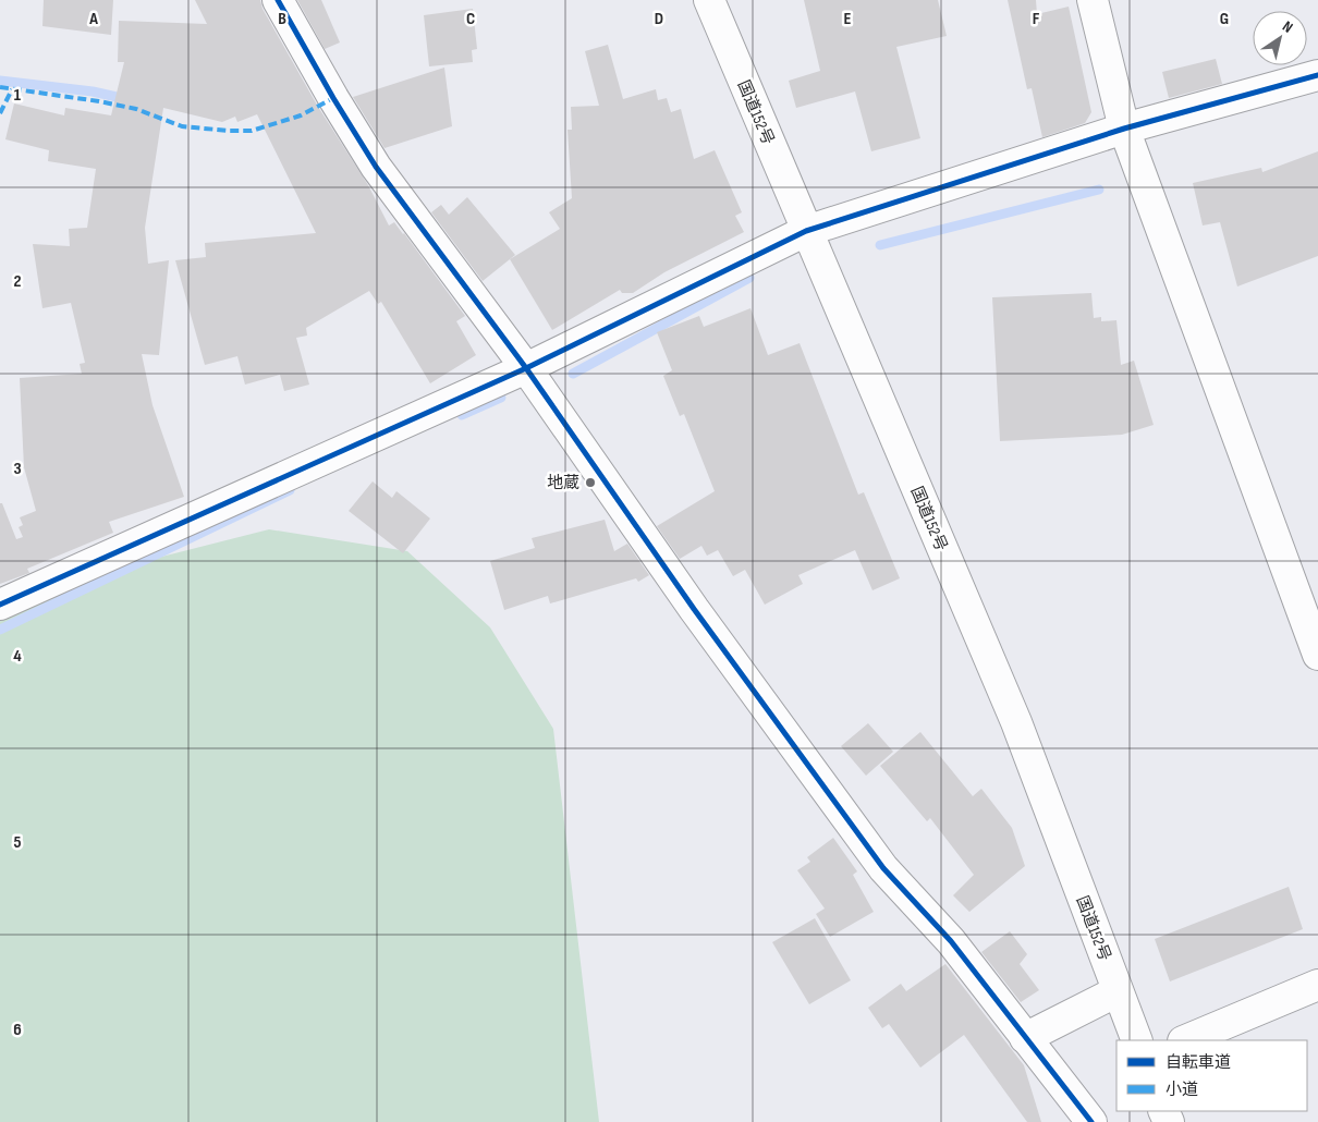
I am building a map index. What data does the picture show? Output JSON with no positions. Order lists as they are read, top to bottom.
{
  "streets": {
    "main road": ["国道152号"]
  },
  "places": ["地蔵"],
  "legend": ["自転車道", "小道"],
  "north": "top right",
  "grid": {
    "columns": [
      "A",
      "B",
      "C",
      "D",
      "E",
      "F",
      "G"
    ],
    "rows": [
      "1",
      "2",
      "3",
      "4",
      "5",
      "6"
    ]
  }
}
